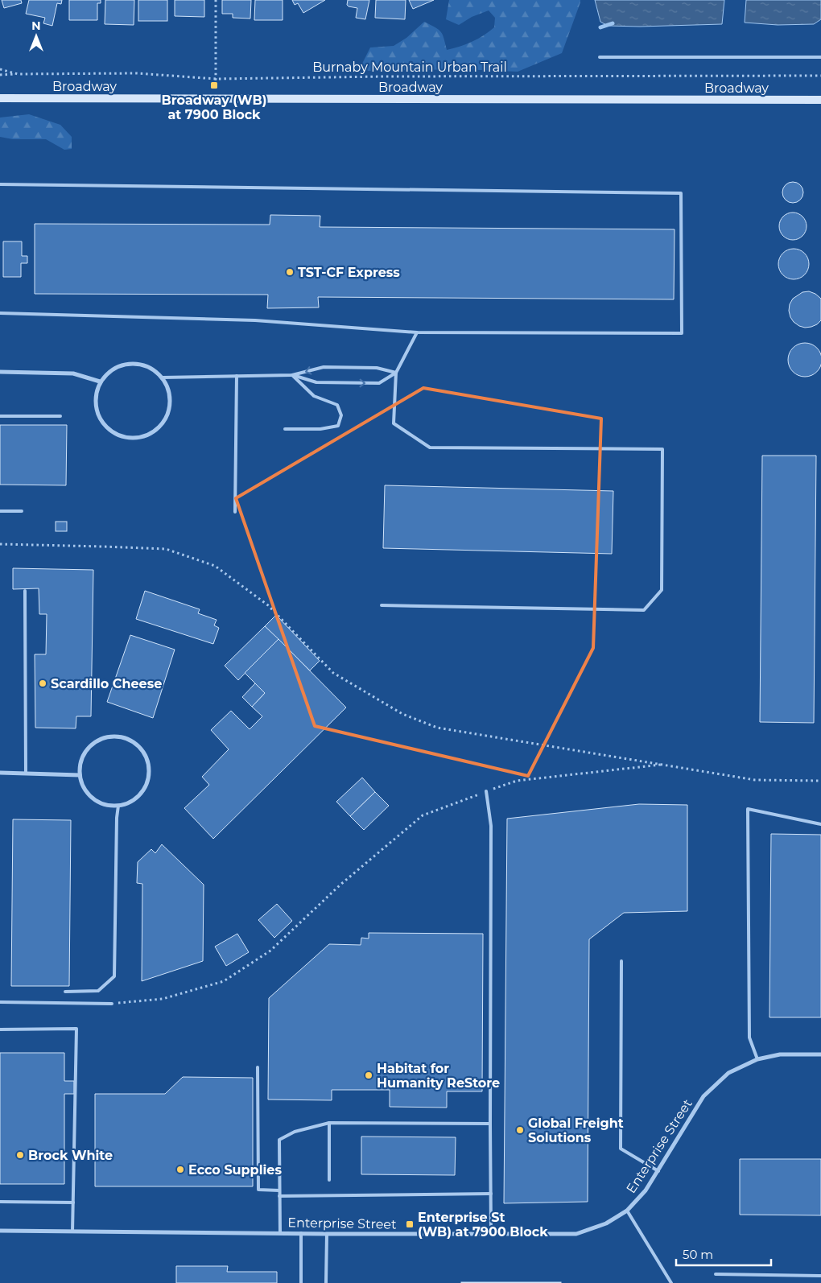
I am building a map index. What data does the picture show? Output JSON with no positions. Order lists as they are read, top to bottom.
{
  "streets": {
    "street": ["Broadway", "Enterprise Street"],
    "path": ["Burnaby Mountain Urban Trail"]
  },
  "places": {
    "transit": ["Broadway (WB) at 7900 Block", "Enterprise St (WB) at 7900 Block"],
    "other": [
      "TST-CF Express",
      "Scardillo Cheese",
      "Habitat for Humanity ReStore",
      "Global Freight Solutions",
      "Brock White",
      "Ecco Supplies"
    ]
  },
  "scale_bar": "50 m",
  "north": "top"
}
